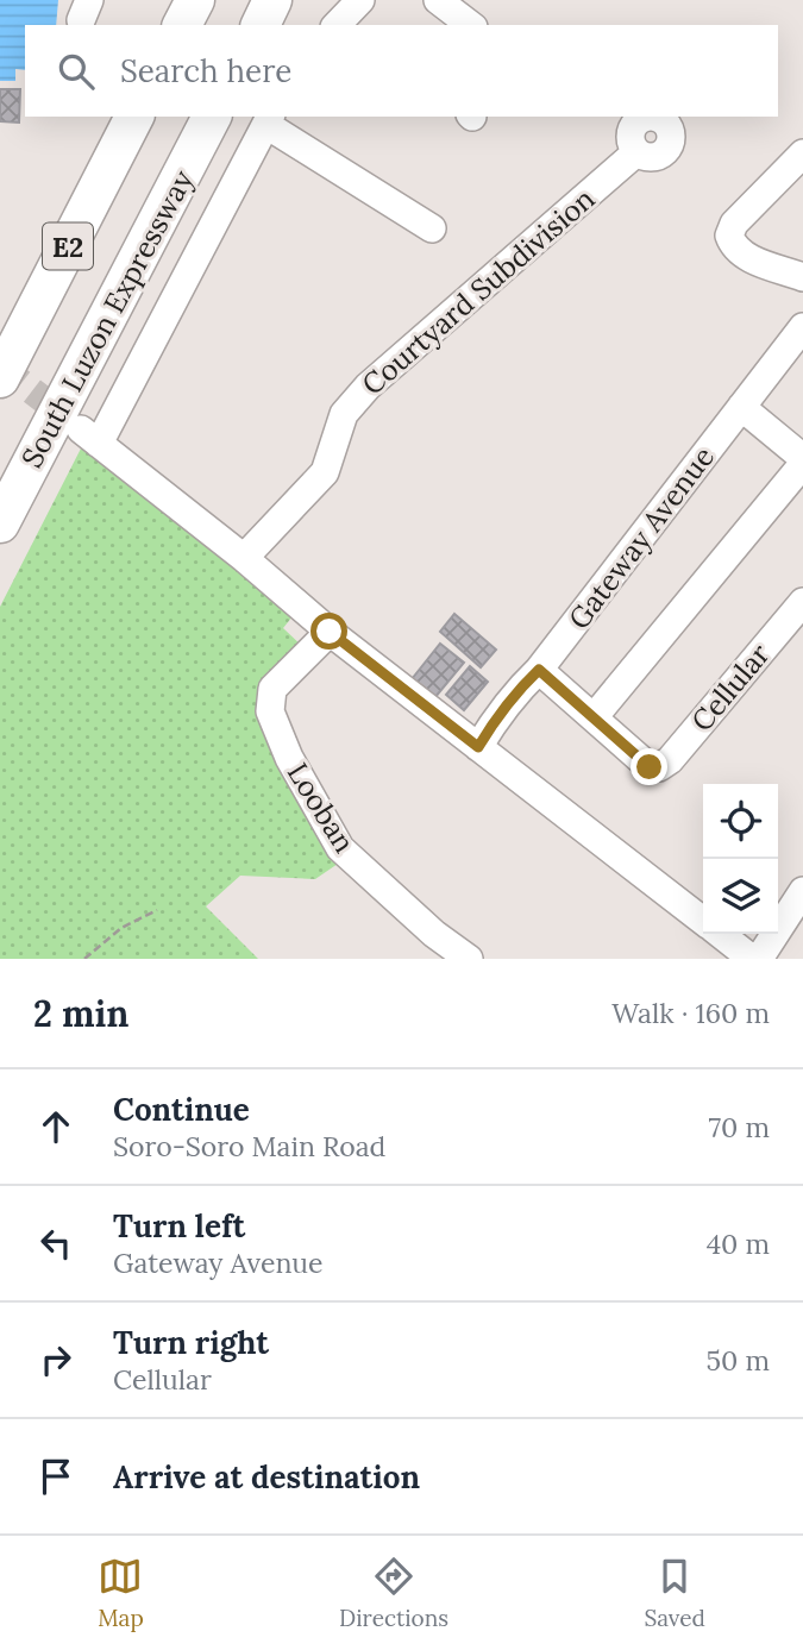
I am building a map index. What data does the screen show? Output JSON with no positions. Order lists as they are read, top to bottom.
{
  "streets": {
    "highway": ["E2", "South Luzon Expressway"],
    "street": [
      "Courtyard Subdivision",
      "Gateway Avenue",
      "Cellular",
      "Looban"
    ]
  },
  "crossings": [
    ["Gateway Avenue", "Cellular"]
  ],
  "page": {
    "search": "Search here",
    "heading": ["2 min", "Walk · 160 m"],
    "list": [
      ["Continue", "Soro-Soro Main Road", "70 m"],
      ["Turn left", "Gateway Avenue", "40 m"],
      ["Turn right", "Cellular", "50 m"],
      "Arrive at destination"
    ],
    "nav": ["Map", "Directions", "Saved"]
  }
}
